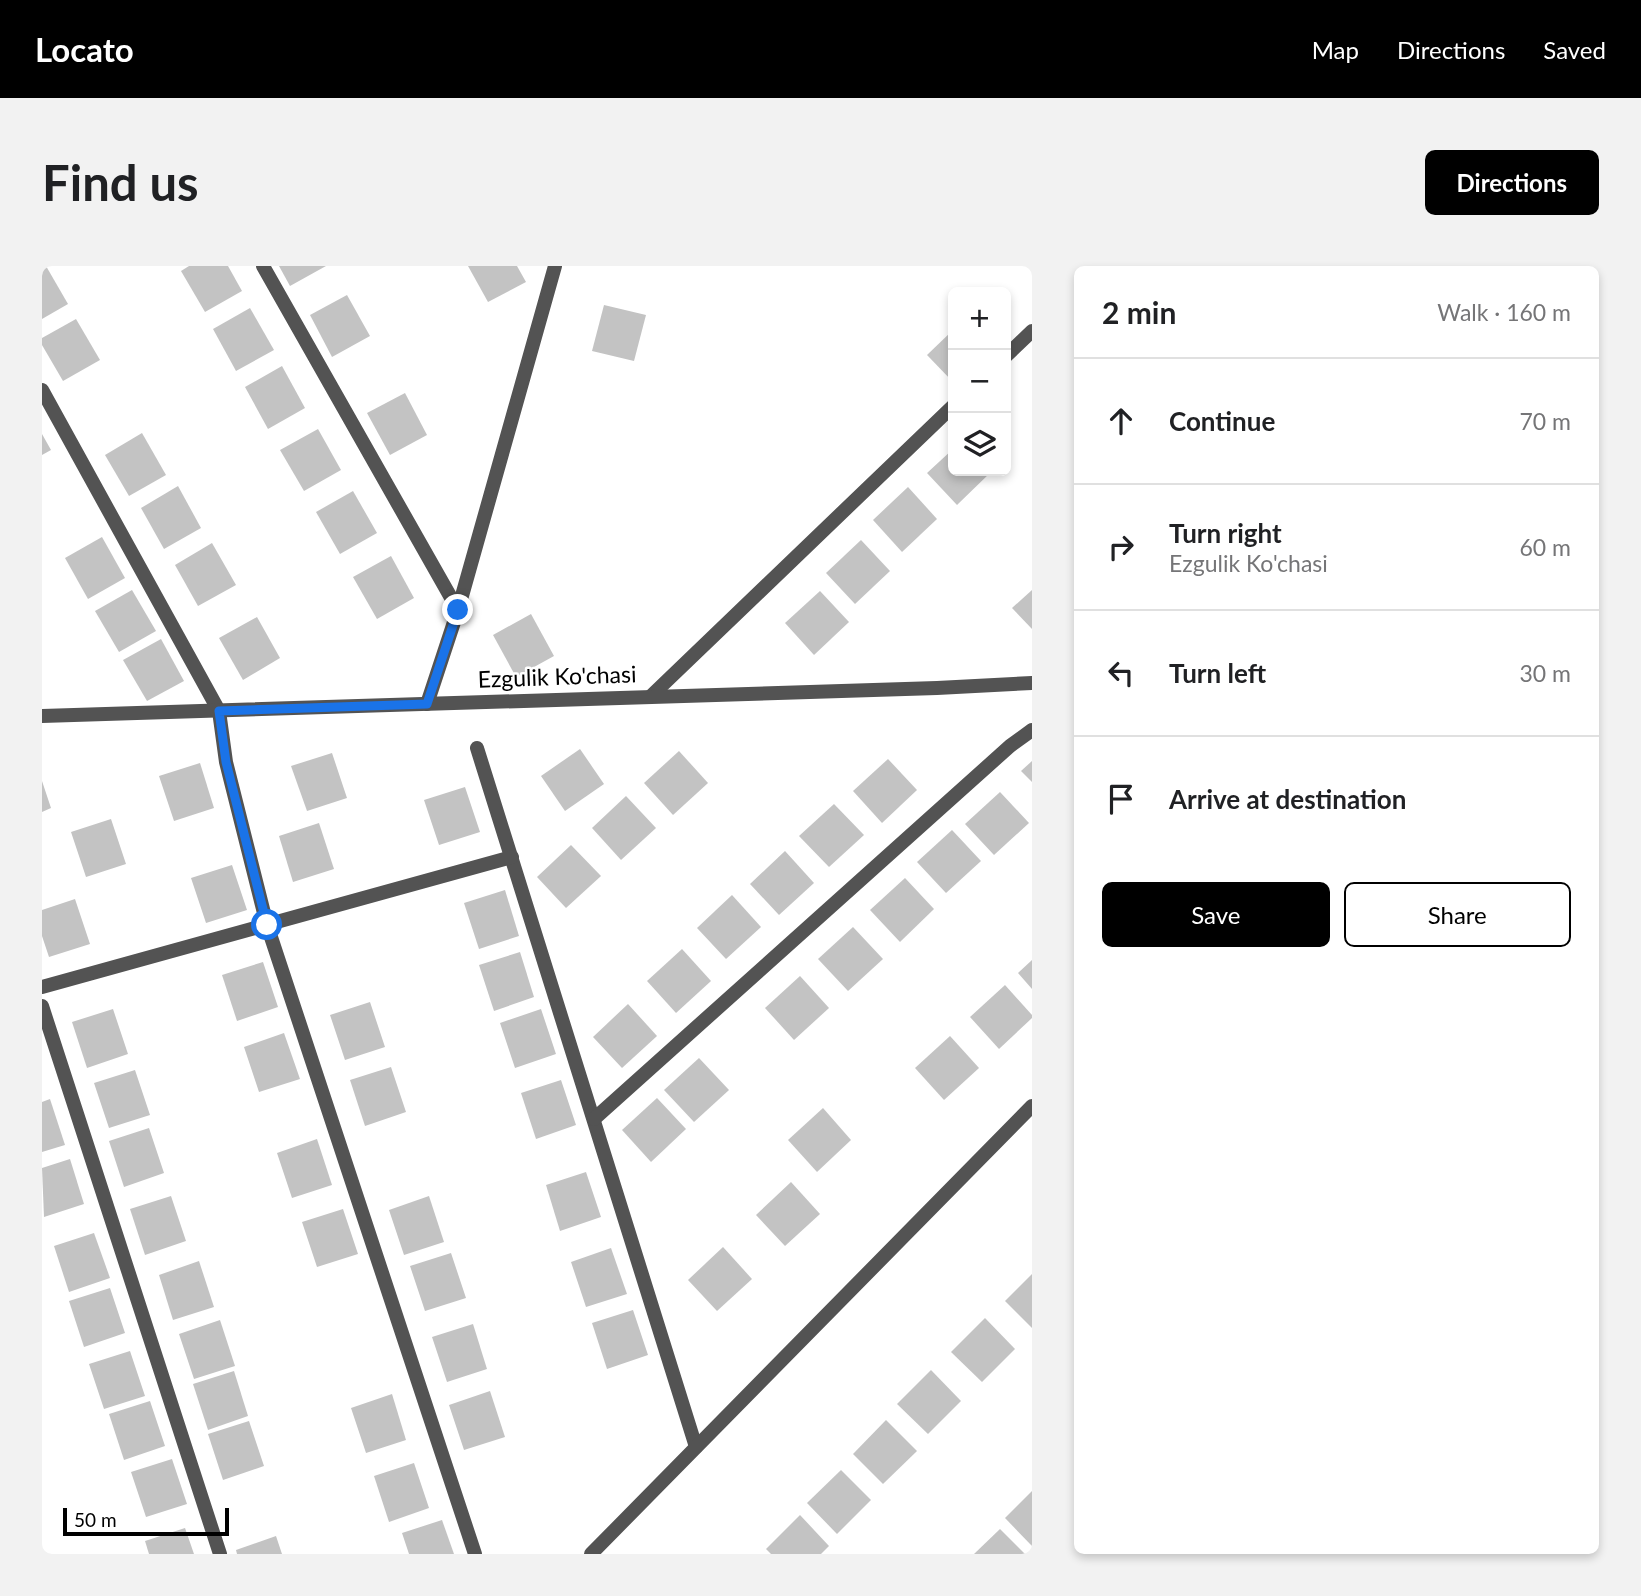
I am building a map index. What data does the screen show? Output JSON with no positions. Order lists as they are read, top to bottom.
{
  "streets": {
    "street": ["Ezgulik Ko'chasi"]
  },
  "scale_bar": "50 m",
  "page": {
    "header": "Locato",
    "nav": ["Map", "Directions", "Saved"],
    "buttons": [
      "Directions",
      ["Save", "Share"]
    ],
    "title": "Find us",
    "heading": ["2 min", "Walk · 160 m"],
    "map_buttons": ["+", "−"],
    "list": [
      ["Continue", "70 m"],
      ["Turn right", "Ezgulik Ko'chasi", "60 m"],
      ["Turn left", "30 m"],
      "Arrive at destination"
    ],
    "scale": "50 m"
  }
}
